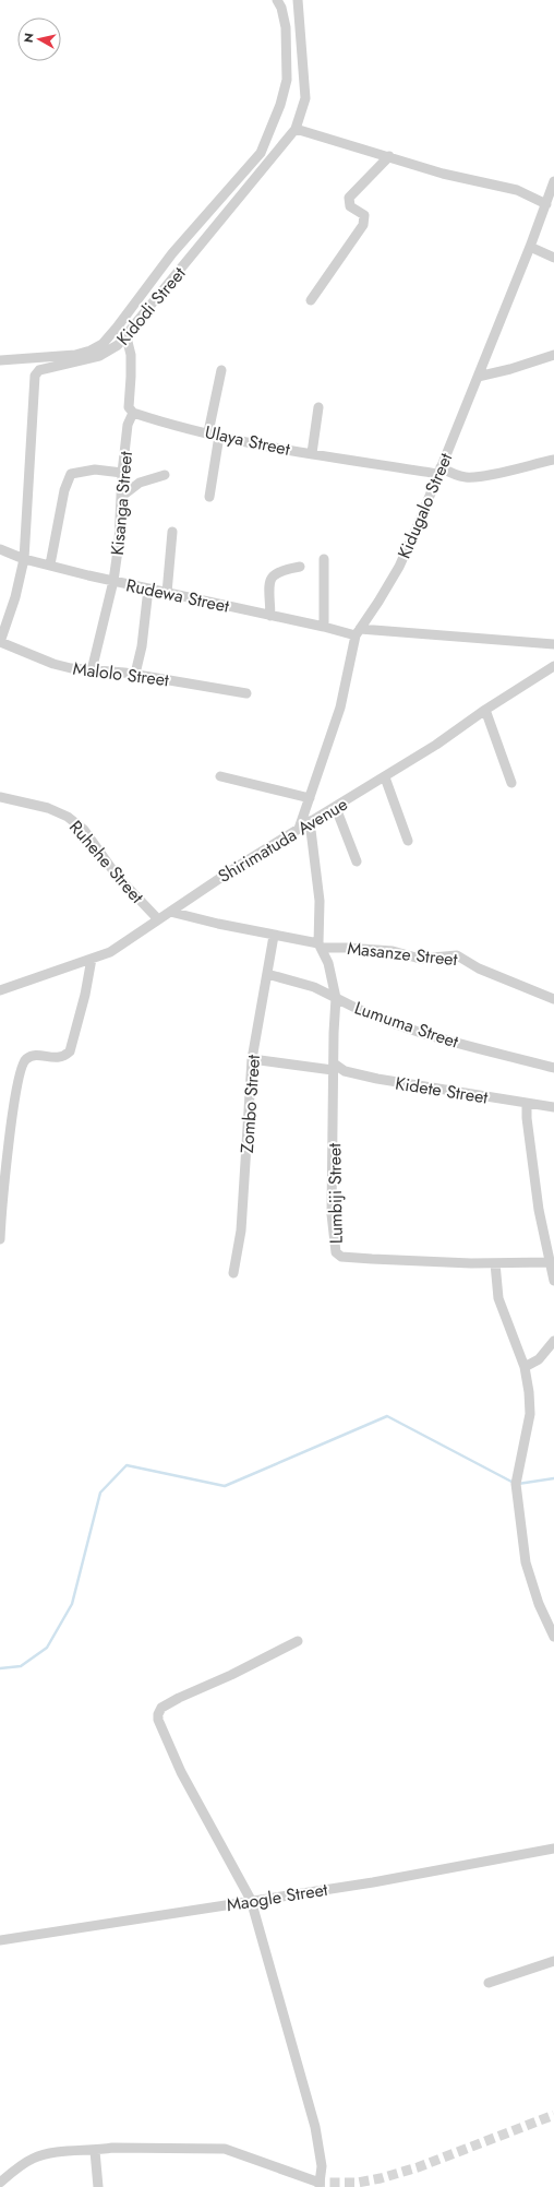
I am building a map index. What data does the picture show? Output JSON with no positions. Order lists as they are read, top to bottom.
{
  "streets": {
    "street": [
      "Kidodi Street",
      "Ulaya Street",
      "Kisanga Street",
      "Kidugalo Street",
      "Rudewa Street",
      "Malolo Street",
      "Shirimatuda Avenue",
      "Ruhehe Street",
      "Masanze Street",
      "Lumuma Street",
      "Kidete Street",
      "Zombo Street",
      "Lumbiji Street",
      "Maogle Street"
    ]
  },
  "crossings": [
    ["Kidodi Street", "Rudewa Street"],
    ["Kidodi Street", "Malolo Street"],
    ["Ulaya Street", "Kisanga Street"],
    ["Ulaya Street", "Kidugalo Street"],
    ["Kisanga Street", "Rudewa Street"],
    ["Kisanga Street", "Malolo Street"],
    ["Kidugalo Street", "Rudewa Street"],
    ["Kidugalo Street", "Shirimatuda Avenue"],
    ["Shirimatuda Avenue", "Ruhehe Street"],
    ["Masanze Street", "Lumuma Street"],
    ["Lumuma Street", "Lumbiji Street"],
    ["Kidete Street", "Lumbiji Street"]
  ],
  "north": "left"
}
